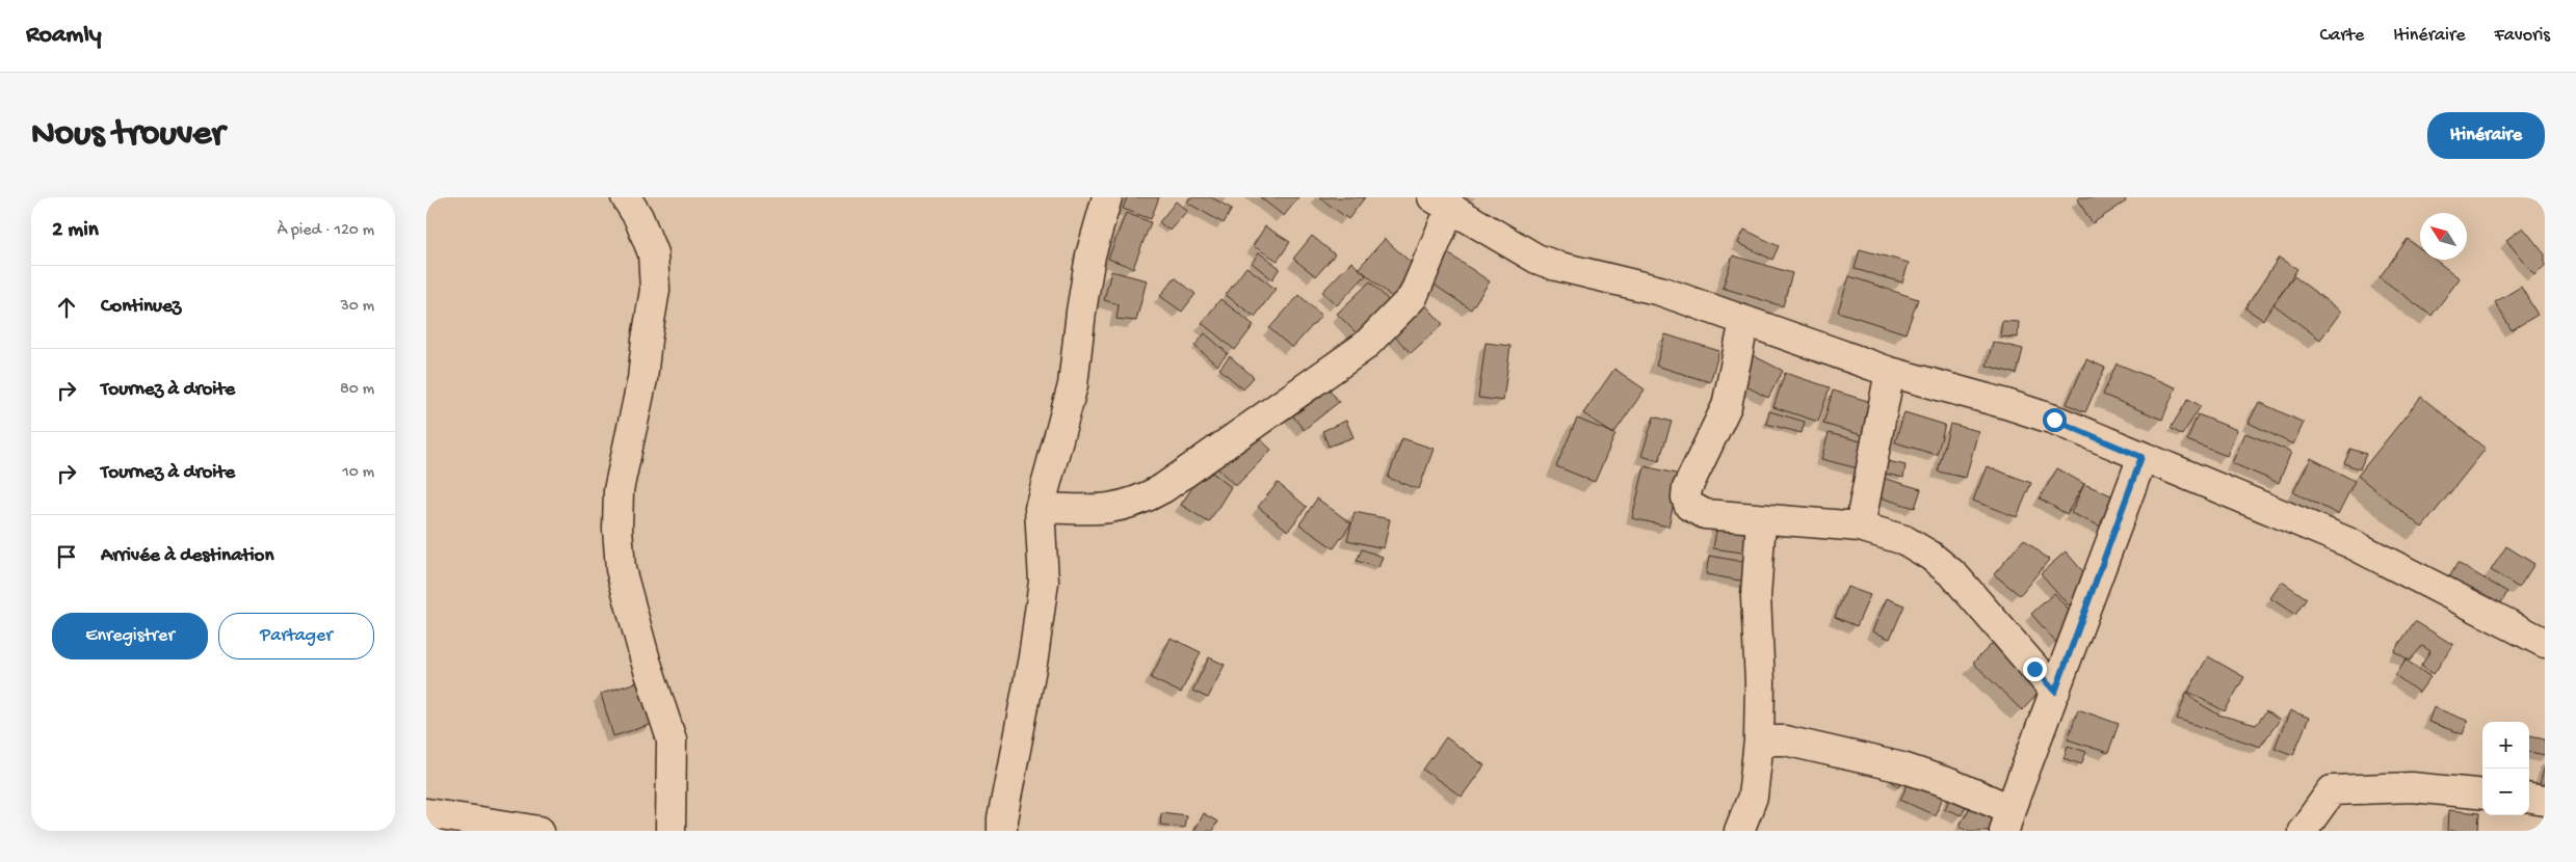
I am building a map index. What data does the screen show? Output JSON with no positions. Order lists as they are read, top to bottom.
{
  "north": "top left",
  "page": {
    "header": "Roamly",
    "nav": ["Carte", "Itinéraire", "Favoris"],
    "buttons": [
      "Itinéraire",
      ["Enregistrer", "Partager"]
    ],
    "title": "Nous trouver",
    "heading": ["2 min", "À pied · 120 m"],
    "list": [
      ["Continuez", "30 m"],
      ["Tournez à droite", "80 m"],
      ["Tournez à droite", "10 m"],
      "Arrivée à destination"
    ],
    "map_buttons": ["+", "−"]
  }
}
